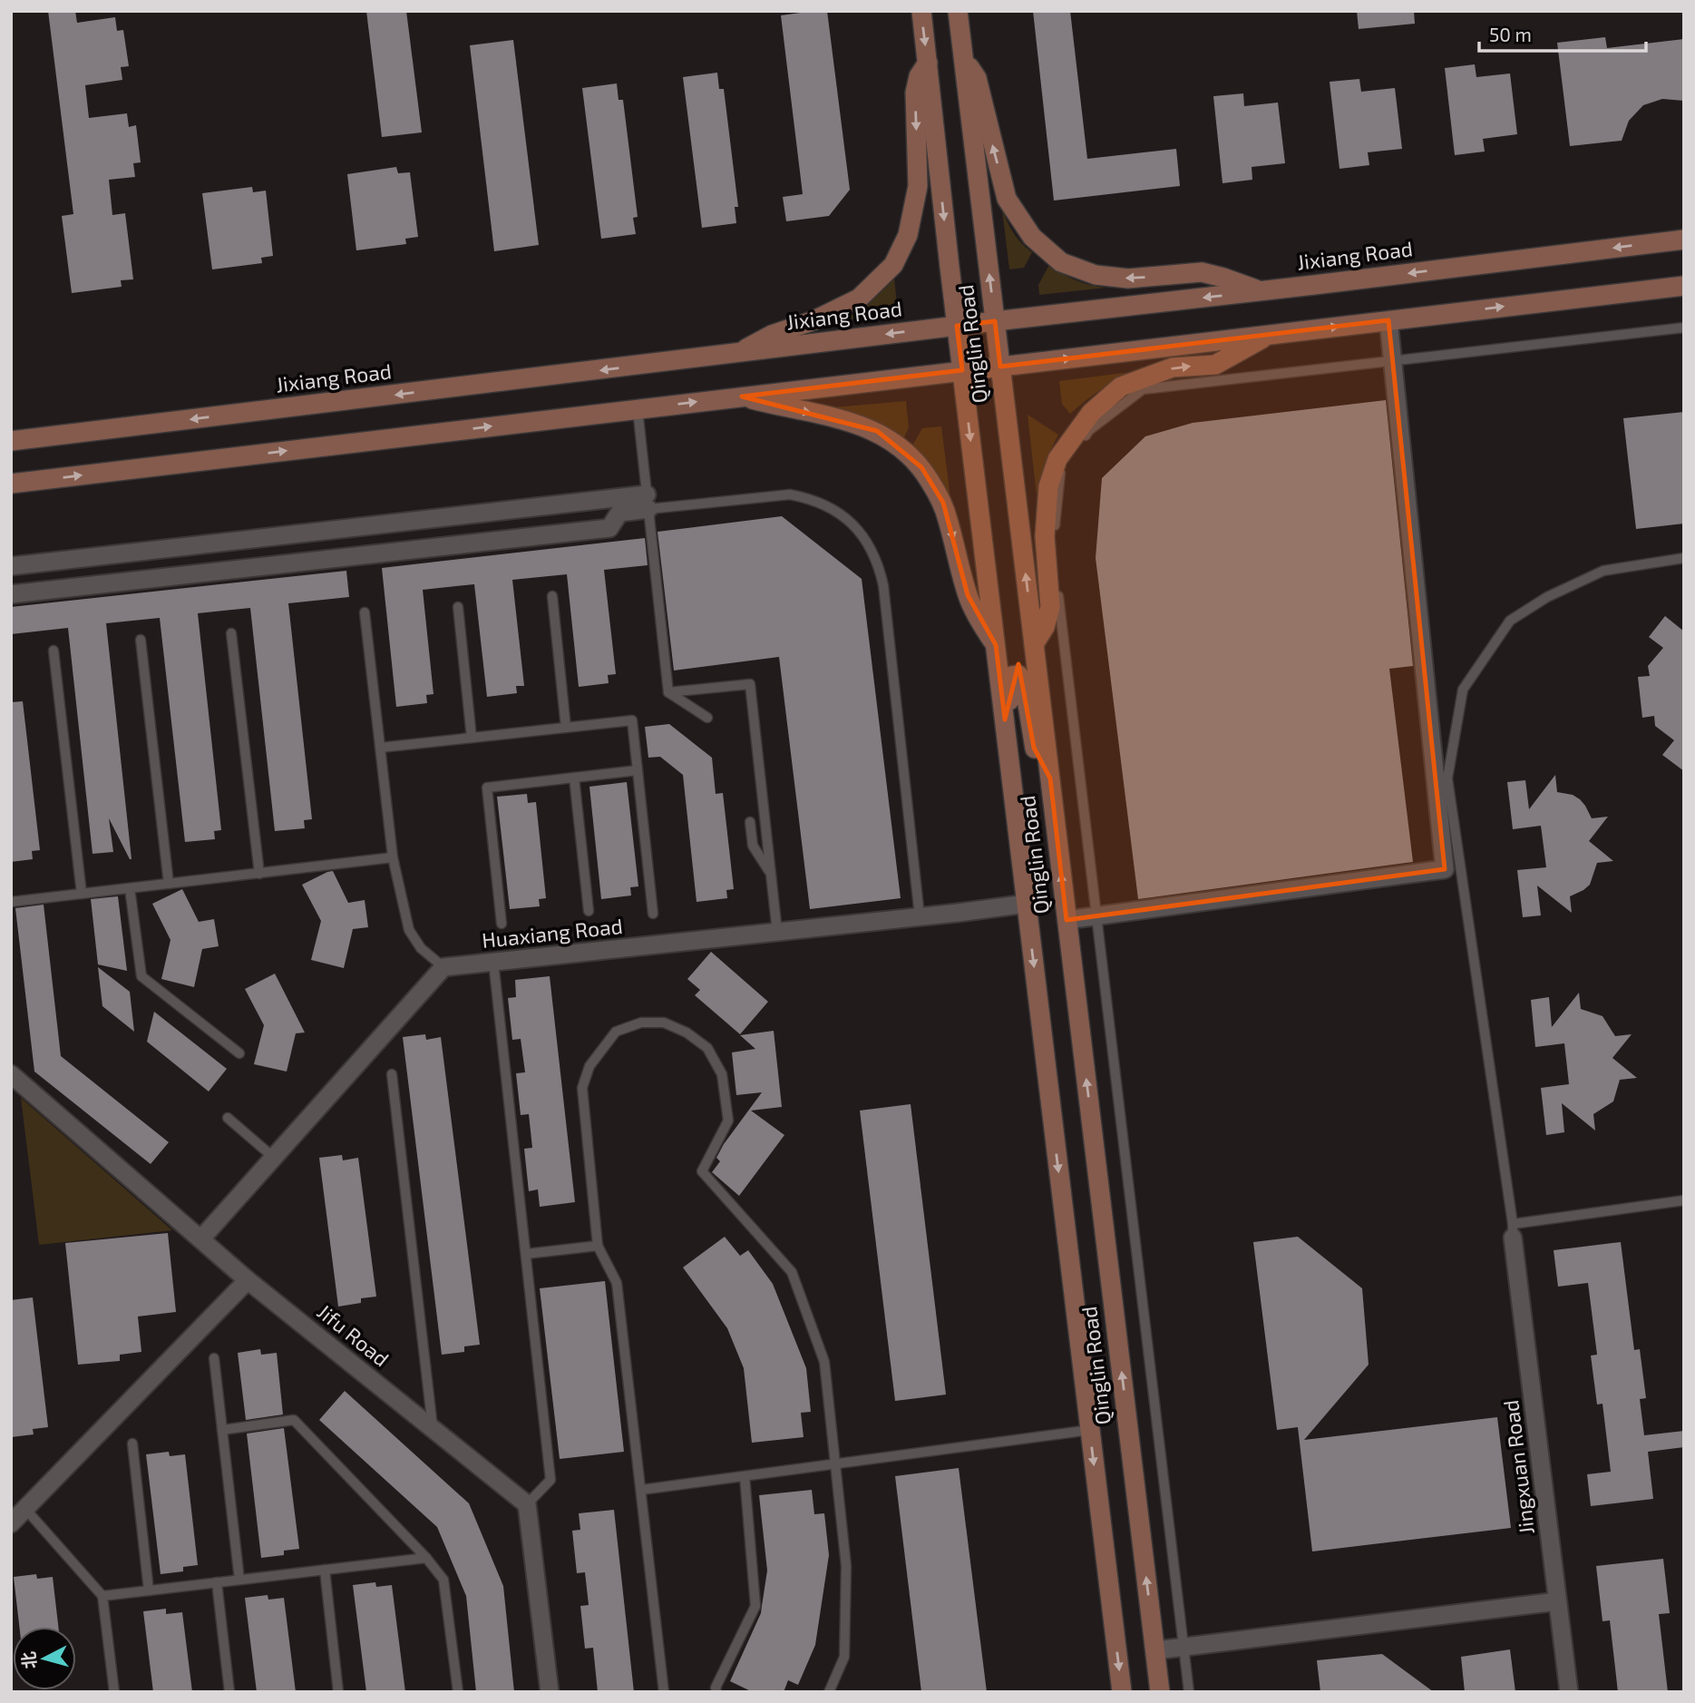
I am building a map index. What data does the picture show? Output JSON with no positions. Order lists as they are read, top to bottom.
{
  "streets": {
    "main road": ["Jixiang Road", "Qinglin Road"],
    "street": ["Huaxiang Road", "Jifu Road", "Jingxuan Road"]
  },
  "crossings": [
    ["Jixiang Road", "Qinglin Road"],
    ["Qinglin Road", "Huaxiang Road"]
  ],
  "scale_bar": "50 m",
  "north": "left"
}
